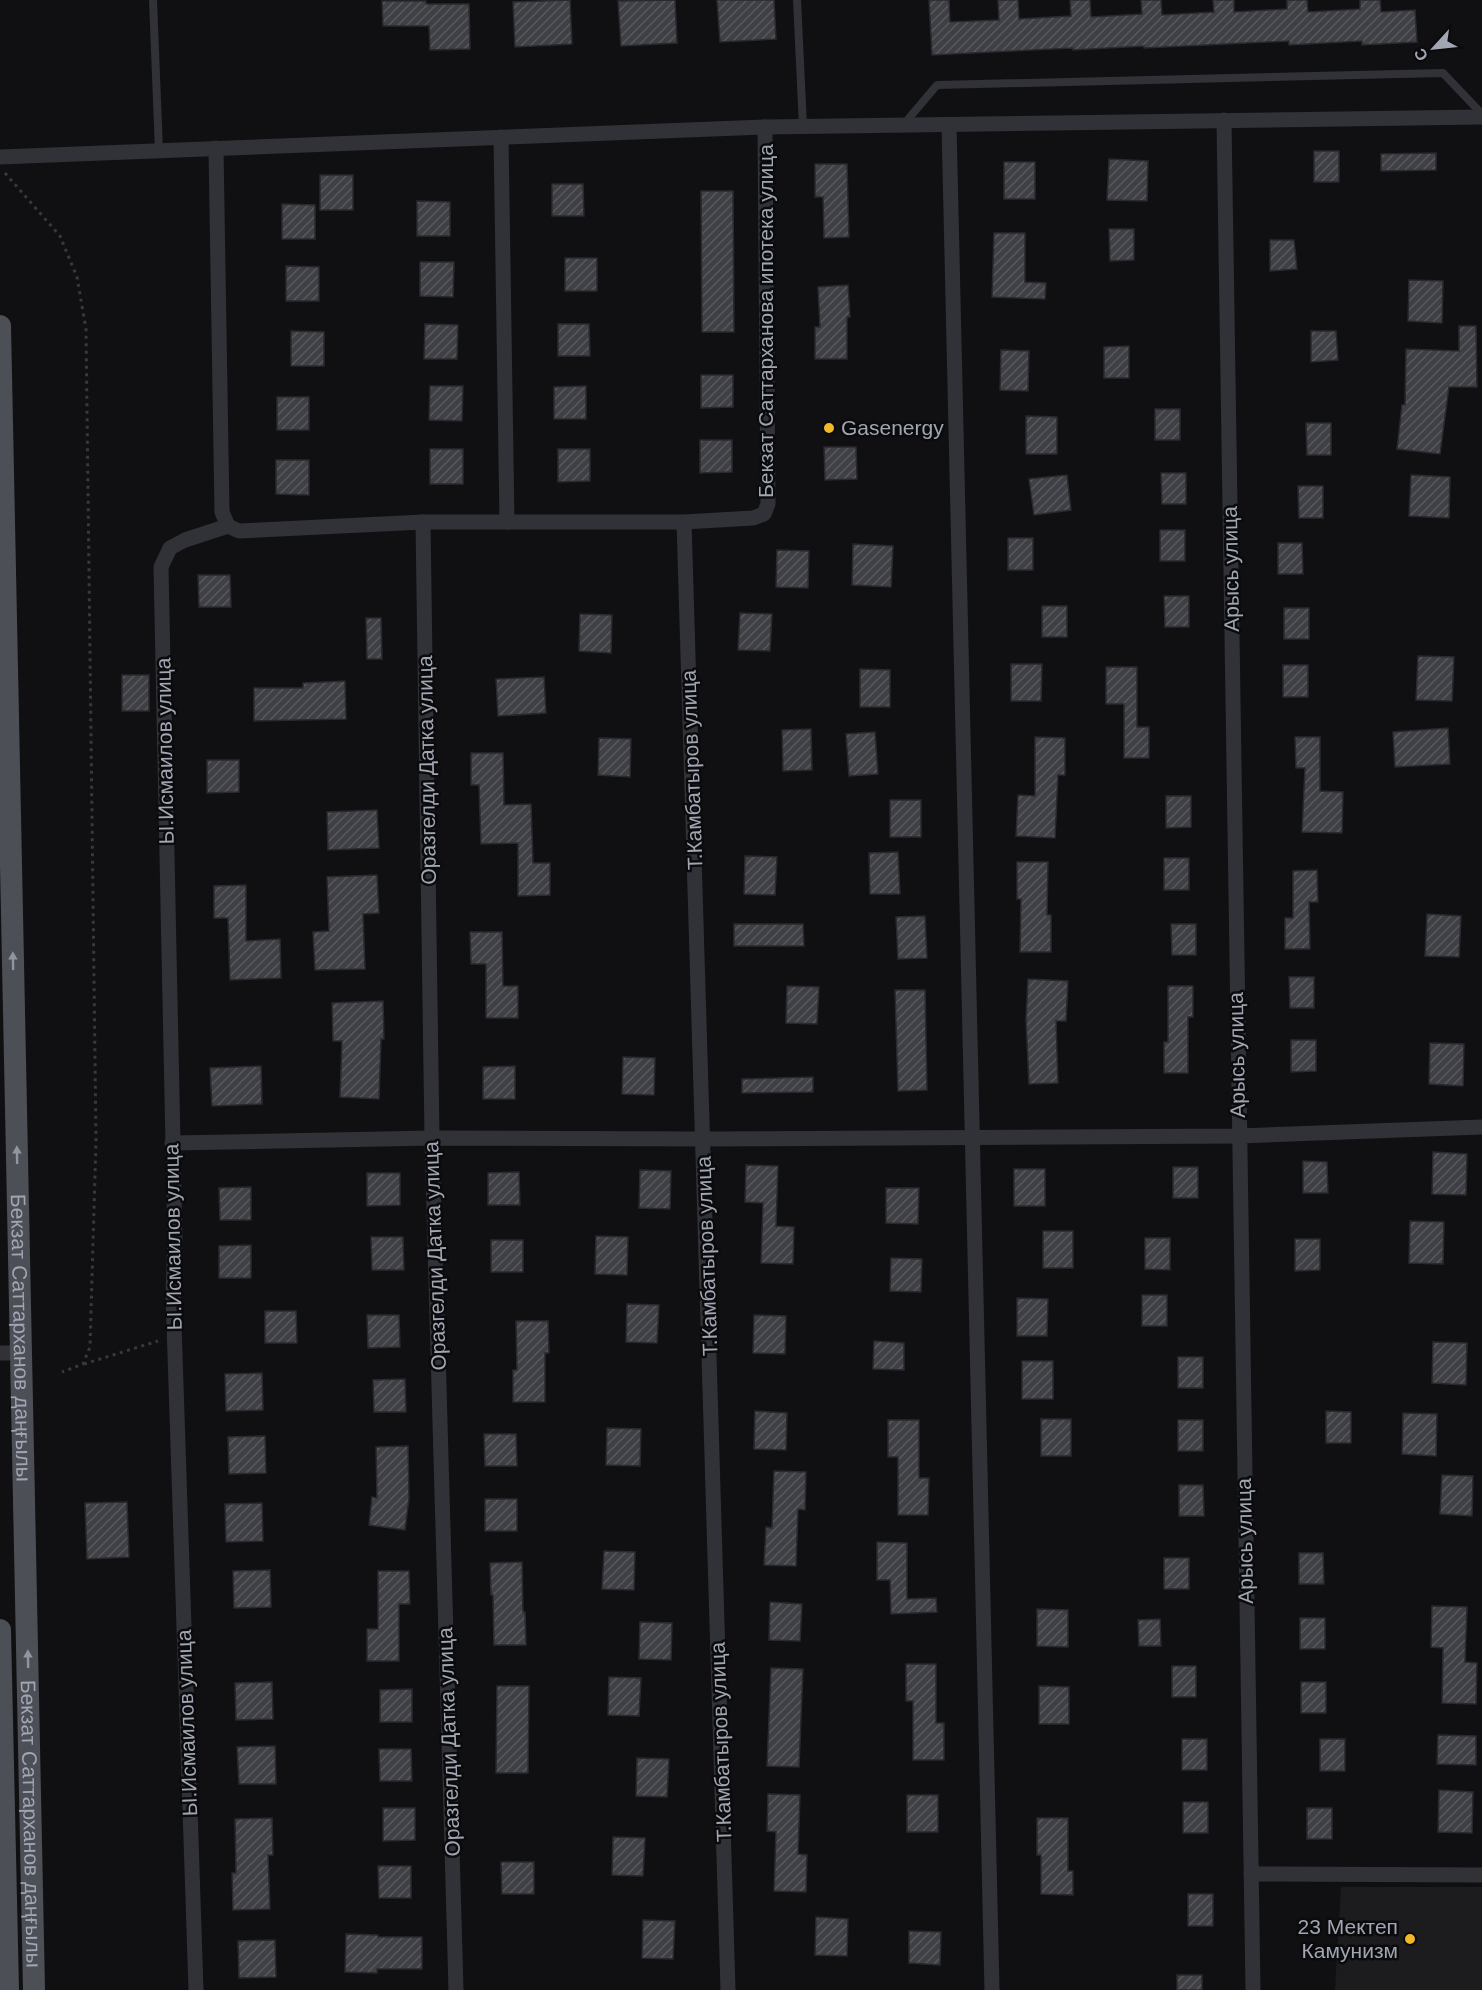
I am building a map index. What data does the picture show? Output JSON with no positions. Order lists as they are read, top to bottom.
{
  "streets": {
    "main road": ["Бекзат Саттарханов даңғылы"],
    "street": [
      "Бекзат Саттарханова ипотека улица",
      "Арысь улица",
      "Ы.Исмаилов улица",
      "Оразгелди Датка улица",
      "Т.Камбатыров улица"
    ]
  },
  "crossings": [
    ["Бекзат Саттарханова ипотека улица", "Т.Камбатыров улица"]
  ],
  "one_way": ["Бекзат Саттарханов даңғылы"],
  "places": ["Gasenergy", "23 Мектеп Камунизм"],
  "north": "bottom left"
}
